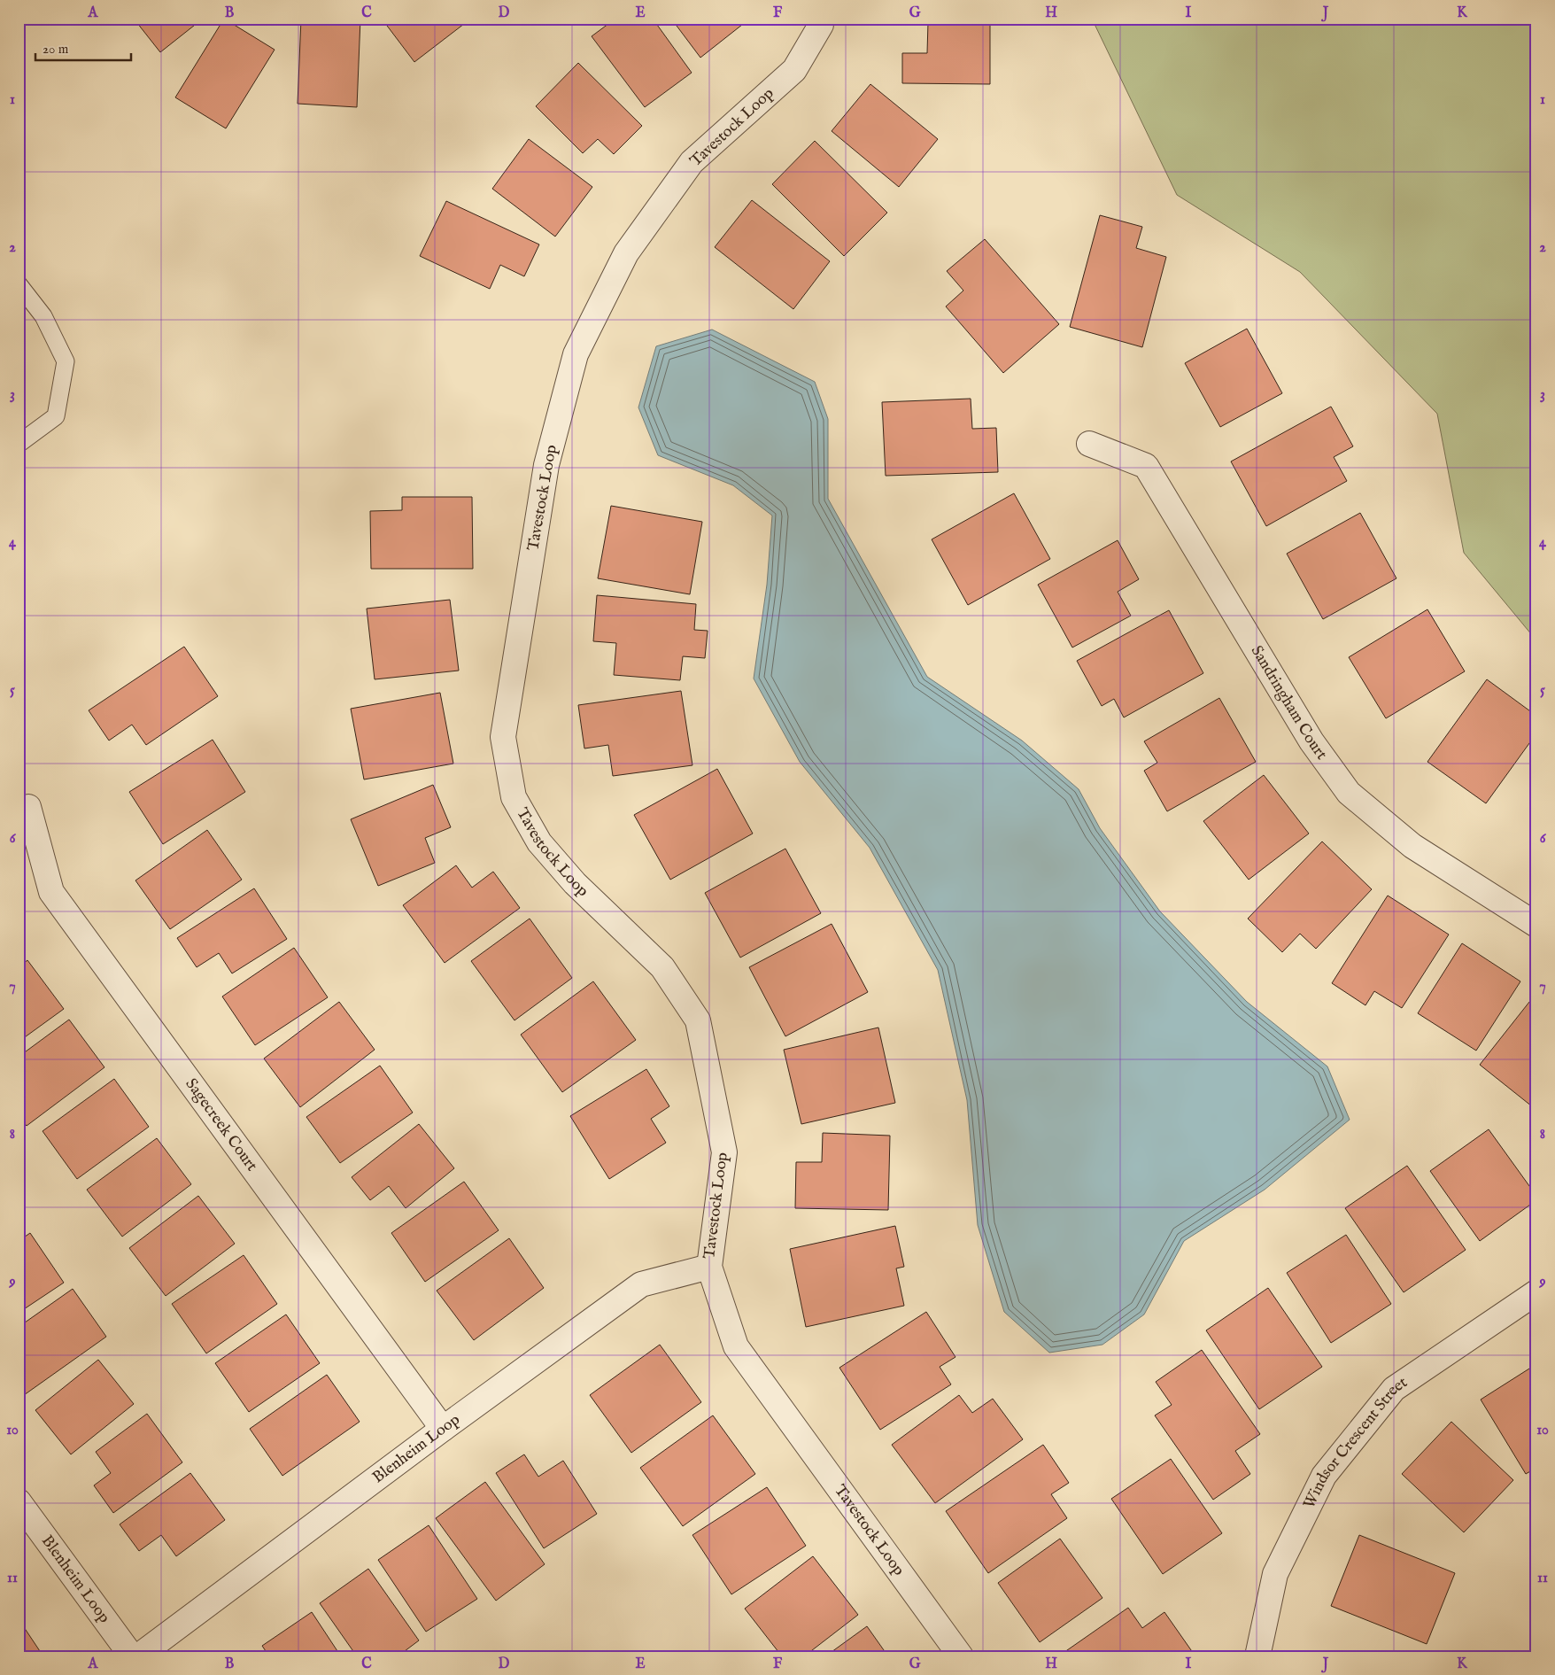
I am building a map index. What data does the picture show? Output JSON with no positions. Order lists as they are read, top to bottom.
{
  "streets": {
    "street": [
      "Tavestock Loop",
      "Sandringham Court",
      "Sagecreek Court",
      "Windsor Crescent Street",
      "Blenheim Loop"
    ]
  },
  "crossings": [
    ["Tavestock Loop", "Blenheim Loop"],
    ["Sagecreek Court", "Blenheim Loop"]
  ],
  "scale_bar": "20 m",
  "grid": {
    "columns": [
      "A",
      "B",
      "C",
      "D",
      "E",
      "F",
      "G",
      "H",
      "I",
      "J",
      "K"
    ],
    "rows": [
      "1",
      "2",
      "3",
      "4",
      "5",
      "6",
      "7",
      "8",
      "9",
      "10",
      "11"
    ]
  }
}
